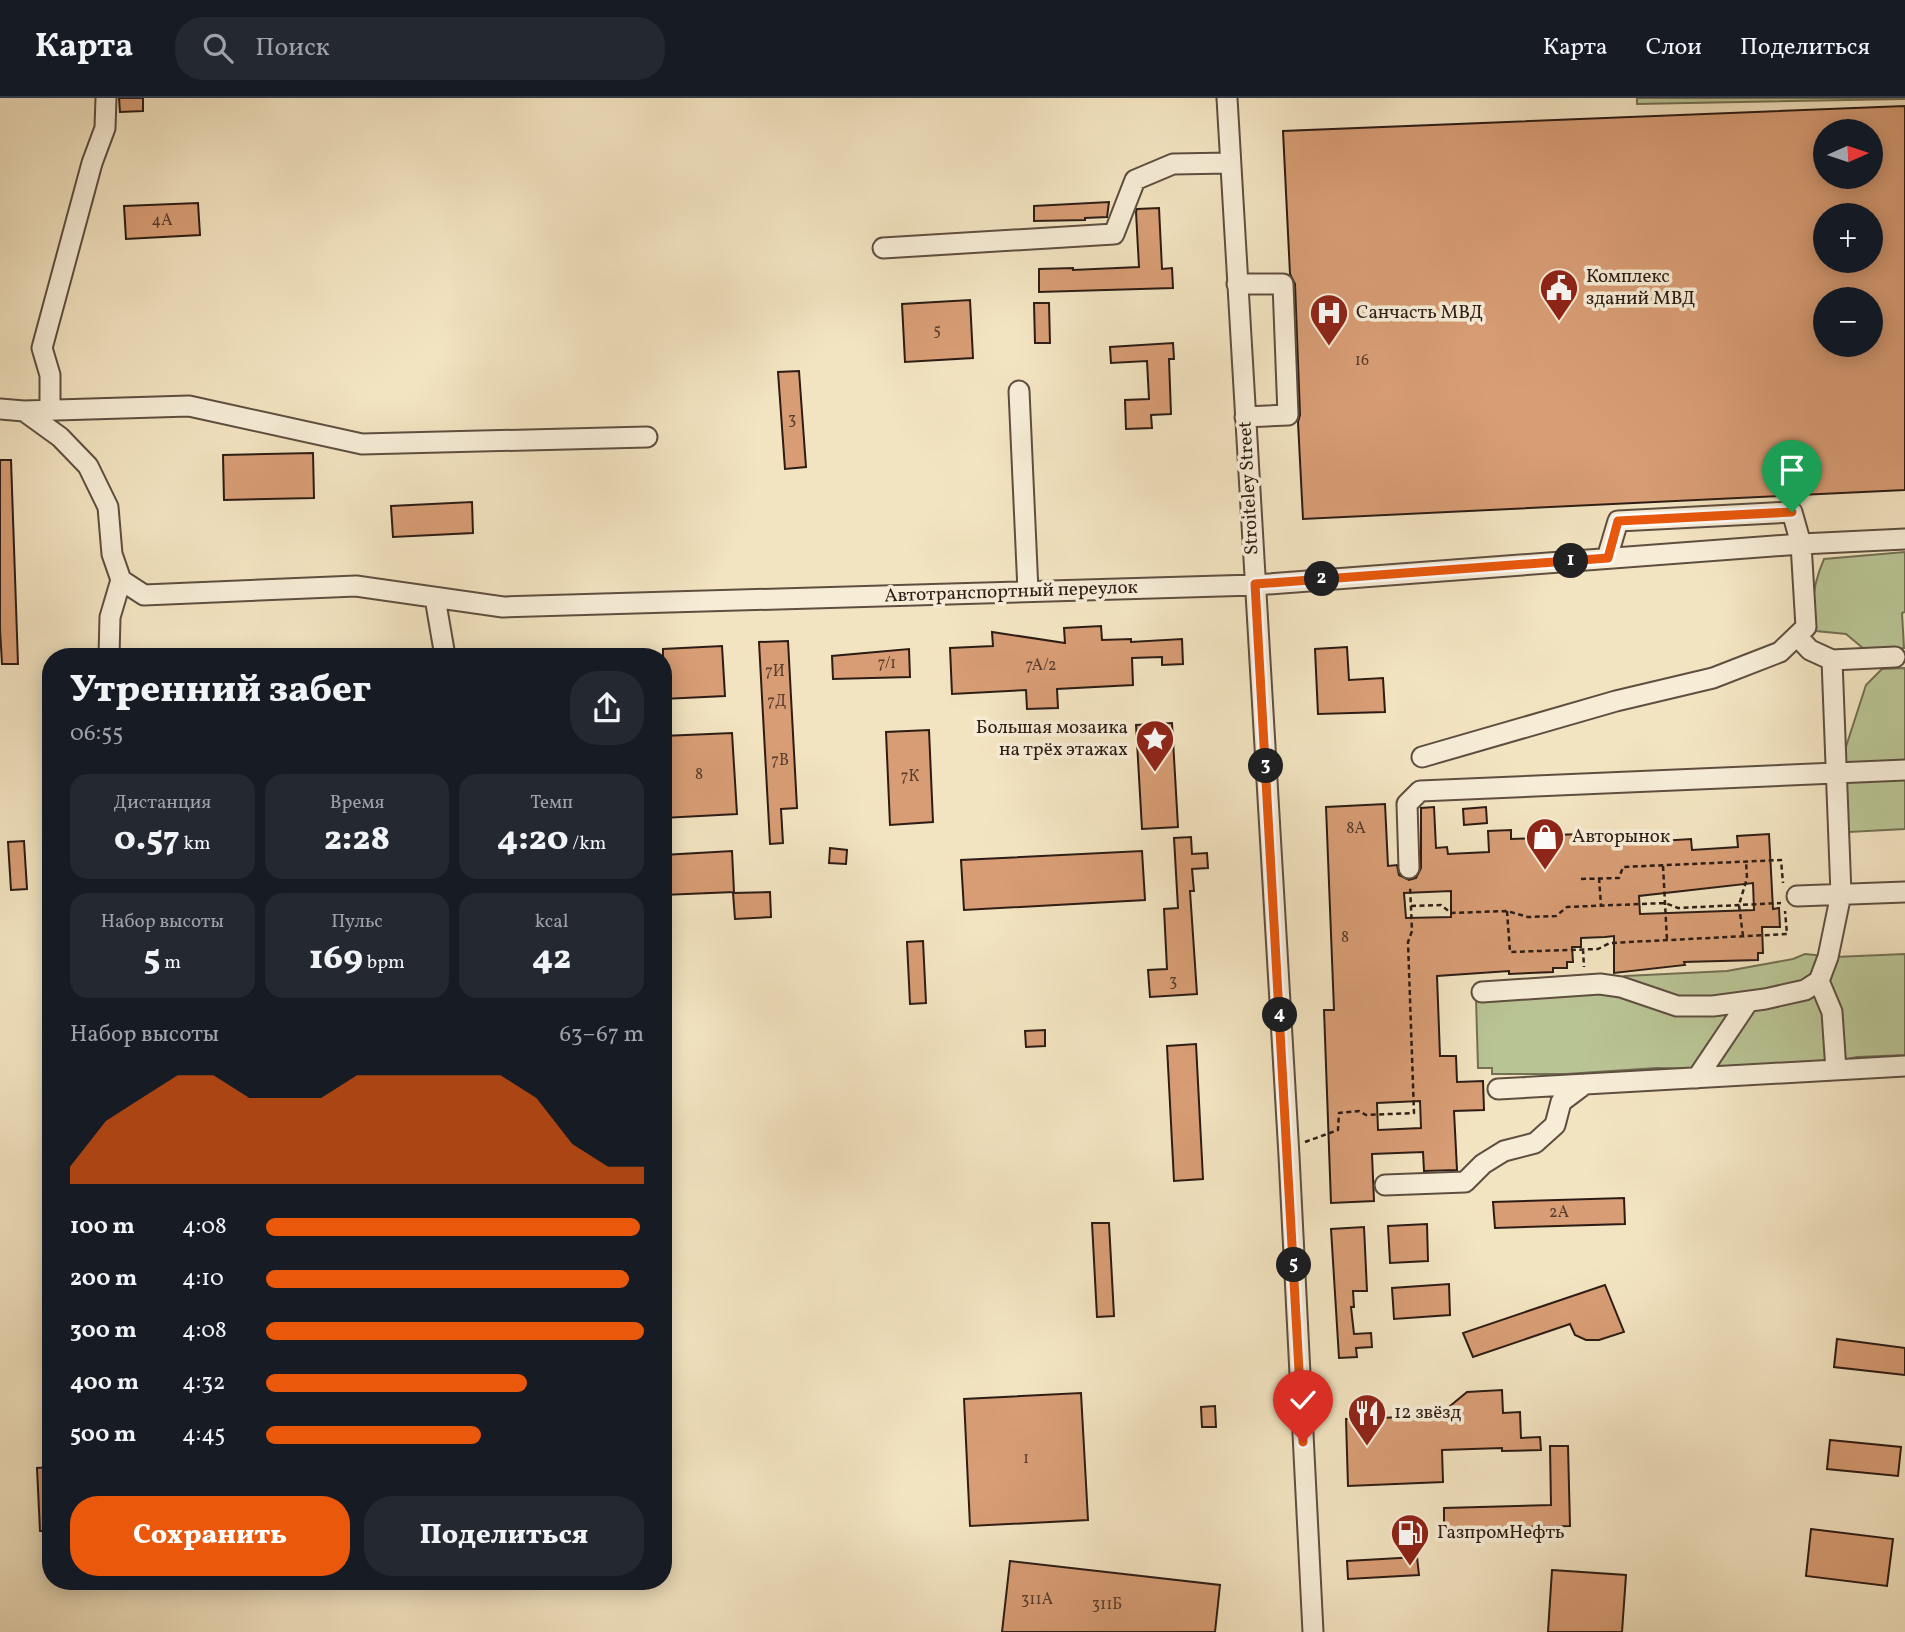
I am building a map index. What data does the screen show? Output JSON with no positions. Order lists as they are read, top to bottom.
{
  "streets": {
    "street": ["Stroiteley Street", "Автотранспортный переулок"]
  },
  "crossings": [
    ["Stroiteley Street", "Автотранспортный переулок"]
  ],
  "places": {
    "public building": ["Комплекс зданий МВД"],
    "hospital": ["Санчасть МВД"],
    "place": ["Большая мозаика на трёх этажах"],
    "shop": ["Авторынок"],
    "restaurant": ["12 звёзд"],
    "fuel station": ["ГазпромНефть"]
  },
  "house_numbers": [
    "4А",
    "5",
    "16",
    "3",
    "7/1",
    "7А/2",
    "7И",
    "7Д",
    "7В",
    "8",
    "7К",
    "8А",
    "8",
    "3",
    "2А",
    "1",
    "311А",
    "311Б"
  ],
  "north": "right",
  "page": {
    "header": "Карта",
    "search": "Поиск",
    "nav": ["Карта", "Слои", "Поделиться"],
    "map_buttons": ["+", "−"],
    "pins": [
      "1",
      "2",
      "3",
      "4",
      "5"
    ],
    "heading": ["Утренний забег", "06:55"],
    "stats": [
      ["Дистанция", "0.57 km"],
      ["Время", "2:28"],
      ["Темп", "4:20 /km"],
      ["Набор высоты", "5 m"],
      ["Пульс", "169 bpm"],
      ["kcal", "42"]
    ],
    "chart": ["Набор высоты", "63–67 m"],
    "list": [
      {
        "name": "100 m",
        "note": "4:08"
      },
      {
        "name": "200 m",
        "note": "4:10"
      },
      {
        "name": "300 m",
        "note": "4:08"
      },
      {
        "name": "400 m",
        "note": "4:32"
      },
      {
        "name": "500 m",
        "note": "4:45"
      }
    ],
    "buttons": ["Сохранить", "Поделиться"]
  }
}
